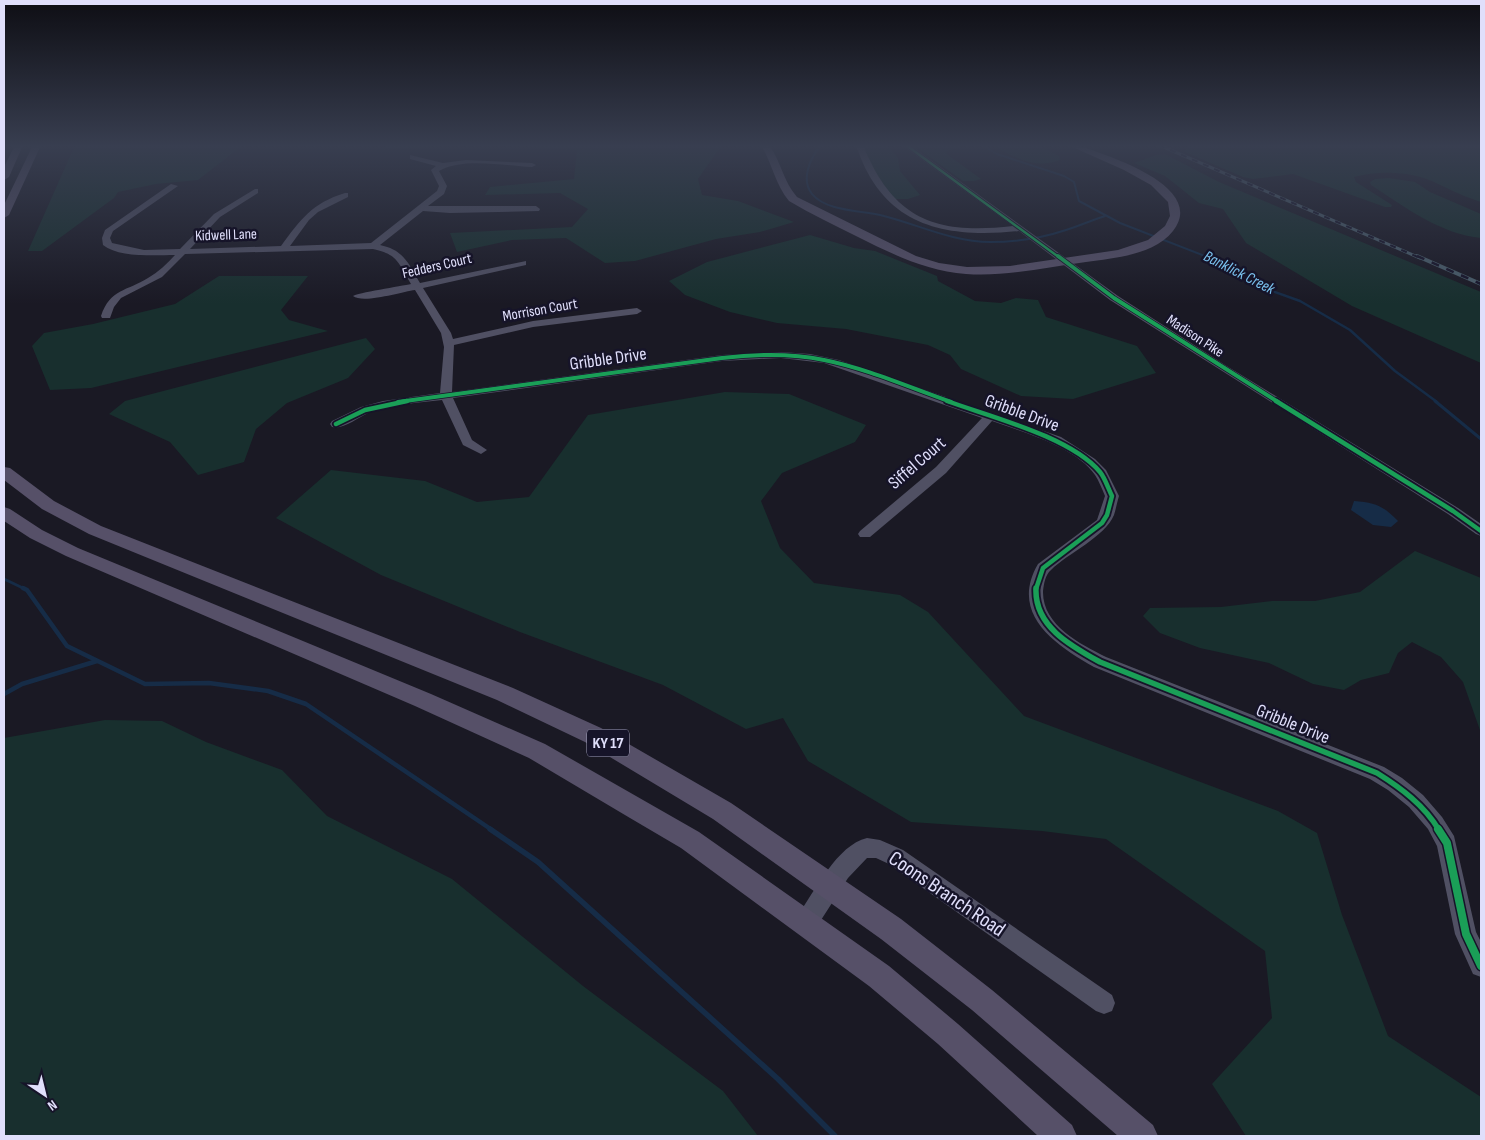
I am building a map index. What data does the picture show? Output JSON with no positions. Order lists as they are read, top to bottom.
{
  "streets": {
    "main road": ["KY 17"],
    "street": [
      "Kidwell Lane",
      "Fedders Court",
      "Morrison Court",
      "Madison Pike",
      "Gribble Drive",
      "Siffel Court",
      "Coons Branch Road"
    ]
  },
  "crossings": [
    ["Kidwell Lane", "Fedders Court"],
    ["Kidwell Lane", "Morrison Court"],
    ["Kidwell Lane", "Gribble Drive"],
    ["Gribble Drive", "Siffel Court"],
    ["KY 17", "Coons Branch Road"]
  ],
  "water": ["Banklick Creek"],
  "north": "bottom right"
}
